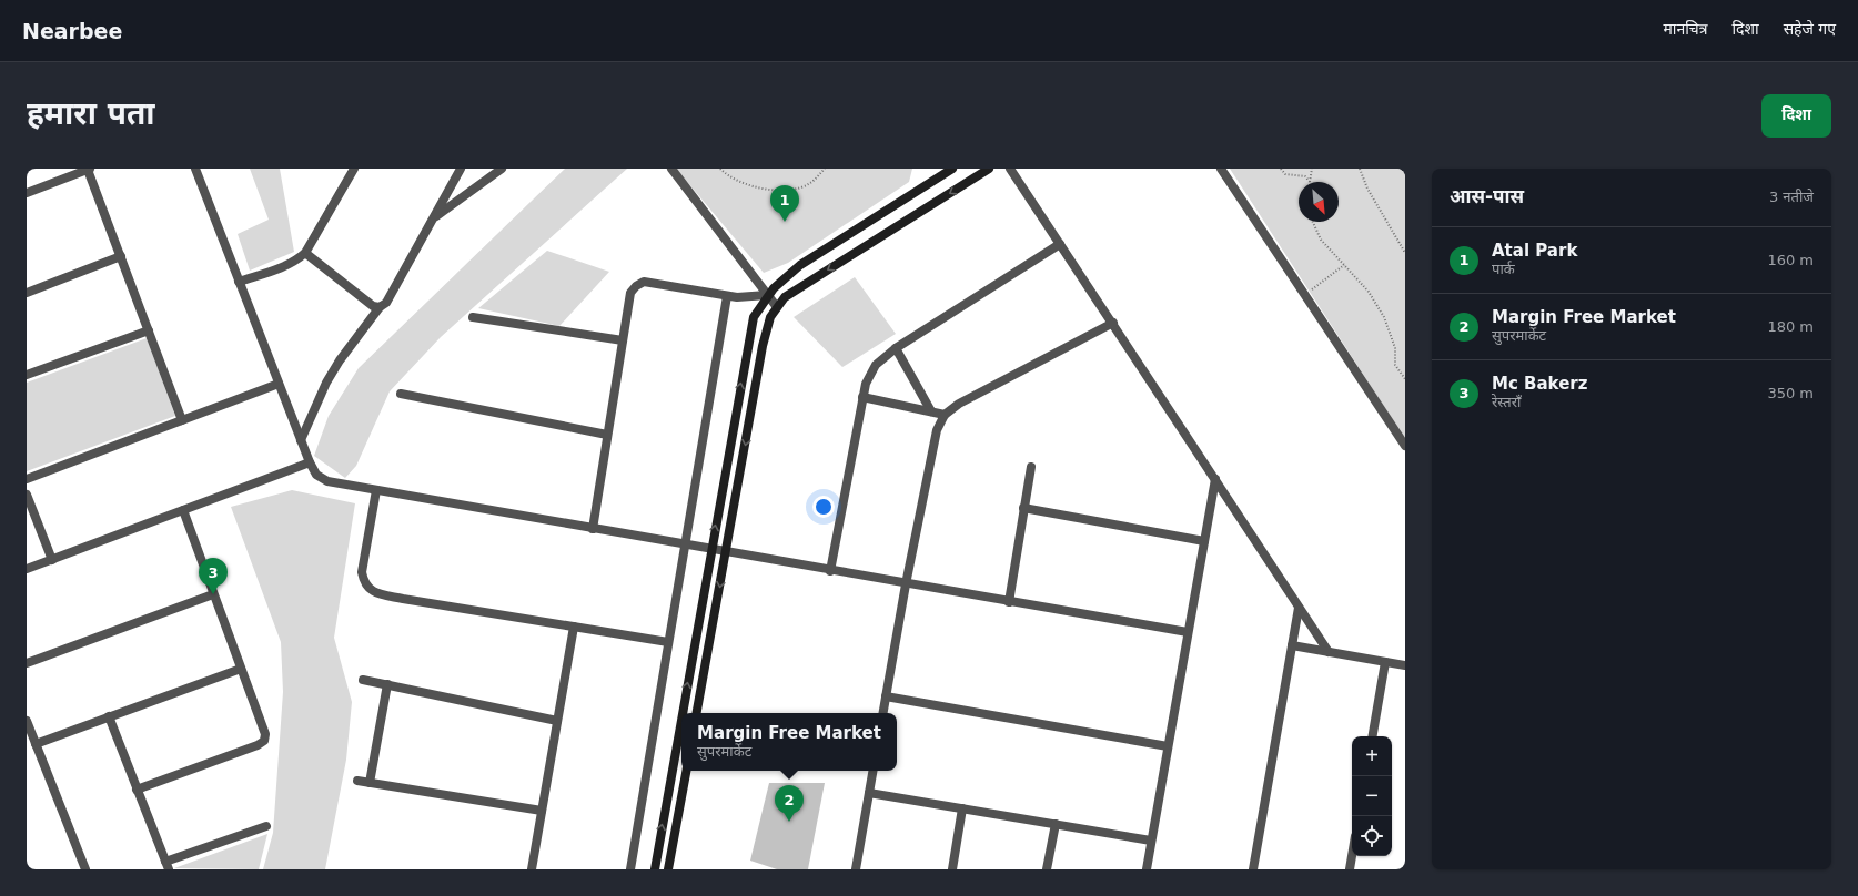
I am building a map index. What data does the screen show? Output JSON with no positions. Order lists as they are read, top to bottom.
{
  "north": "bottom right",
  "page": {
    "header": "Nearbee",
    "nav": ["मानचित्र", "दिशा", "सहेजे गए"],
    "buttons": "दिशा",
    "title": "हमारा पता",
    "heading": ["आस-पास", "3 नतीजे"],
    "pins": ["1", "3", "2"],
    "list": [
      {
        "mark": "1",
        "name": "Atal Park",
        "note": "पार्क",
        "value": "160 m"
      },
      {
        "mark": "2",
        "name": "Margin Free Market",
        "note": "सुपरमार्केट",
        "value": "180 m"
      },
      {
        "mark": "3",
        "name": "Mc Bakerz",
        "note": "रेस्तराँ",
        "value": "350 m"
      }
    ],
    "popup": ["Margin Free Market", "सुपरमार्केट"],
    "map_buttons": ["+", "−"]
  }
}
